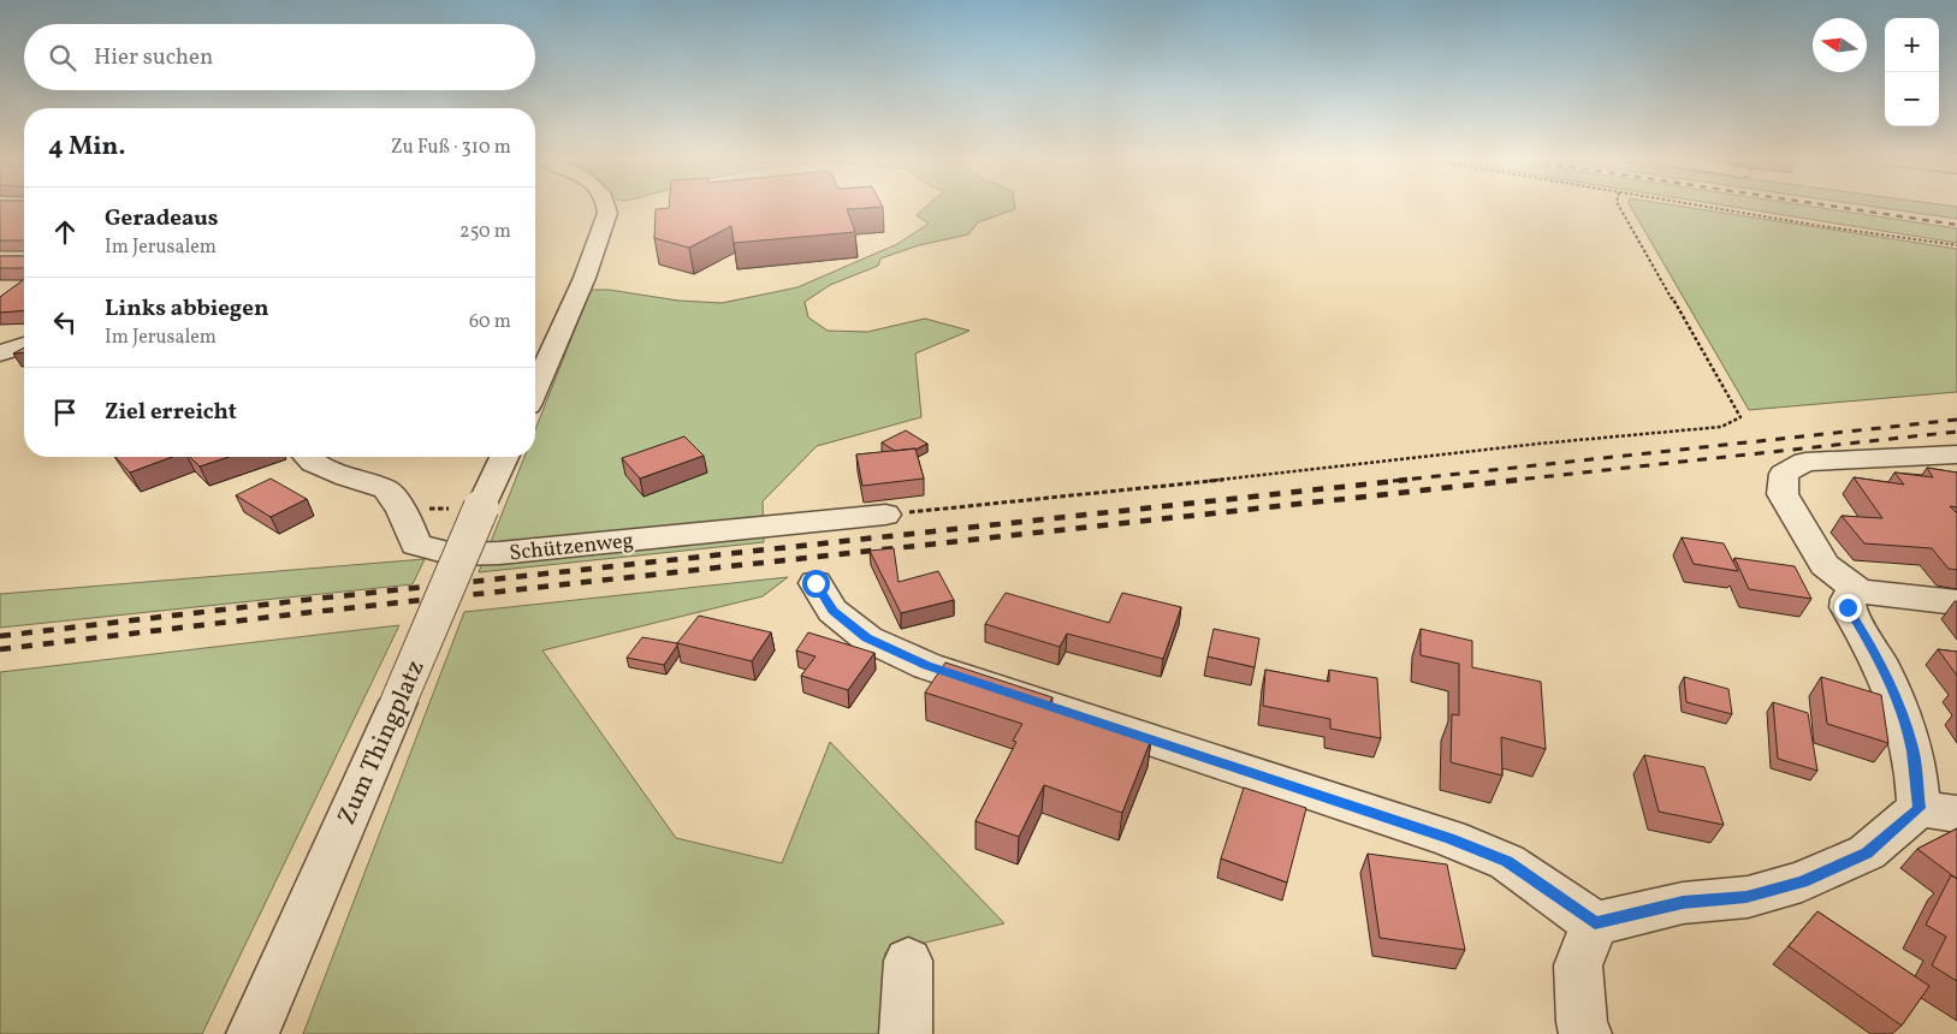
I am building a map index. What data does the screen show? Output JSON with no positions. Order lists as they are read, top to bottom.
{
  "streets": {
    "street": ["Schützenweg", "Zum Thingplatz"]
  },
  "north": "left",
  "page": {
    "map_buttons": ["+", "−"],
    "search": "Hier suchen",
    "heading": ["4 Min.", "Zu Fuß · 310 m"],
    "list": [
      ["Geradeaus", "Im Jerusalem", "250 m"],
      ["Links abbiegen", "Im Jerusalem", "60 m"],
      "Ziel erreicht"
    ]
  }
}
